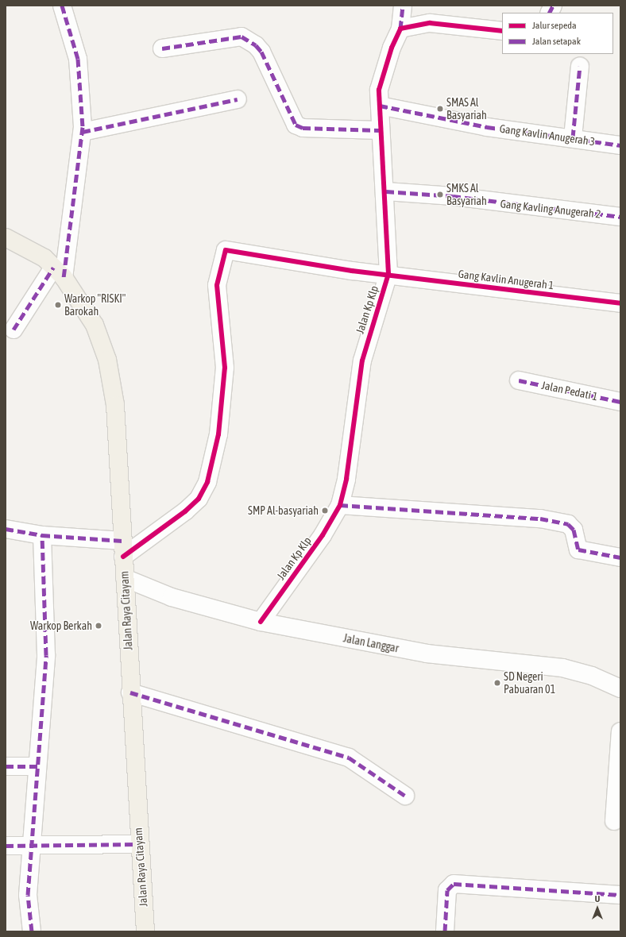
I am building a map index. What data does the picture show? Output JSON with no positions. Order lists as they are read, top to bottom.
{
  "streets": {
    "main road": ["Jalan Raya Citayam"],
    "street": [
      "Gang Kavlin Anugerah 3",
      "Gang Kavling Anugerah 2",
      "Gang Kavlin Anugerah 1",
      "Jalan Kp Klp",
      "Jalan Pedati 1",
      "Jalan Langgar"
    ]
  },
  "crossings": [
    ["Gang Kavlin Anugerah 3", "Jalan Kp Klp"],
    ["Gang Kavling Anugerah 2", "Jalan Kp Klp"],
    ["Gang Kavlin Anugerah 1", "Jalan Kp Klp"],
    ["Gang Kavlin Anugerah 1", "Jalan Raya Citayam"],
    ["Jalan Kp Klp", "Jalan Langgar"],
    ["Jalan Raya Citayam", "Jalan Langgar"]
  ],
  "places": [
    "SMAS Al Basyariah",
    "SMKS Al Basyariah",
    "Warkop \"RISKI\" Barokah",
    "SMP Al-basyariah",
    "Warkop Berkah",
    "SD Negeri Pabuaran 01"
  ],
  "legend": ["Jalur sepeda", "Jalan setapak"],
  "north": "top"
}
